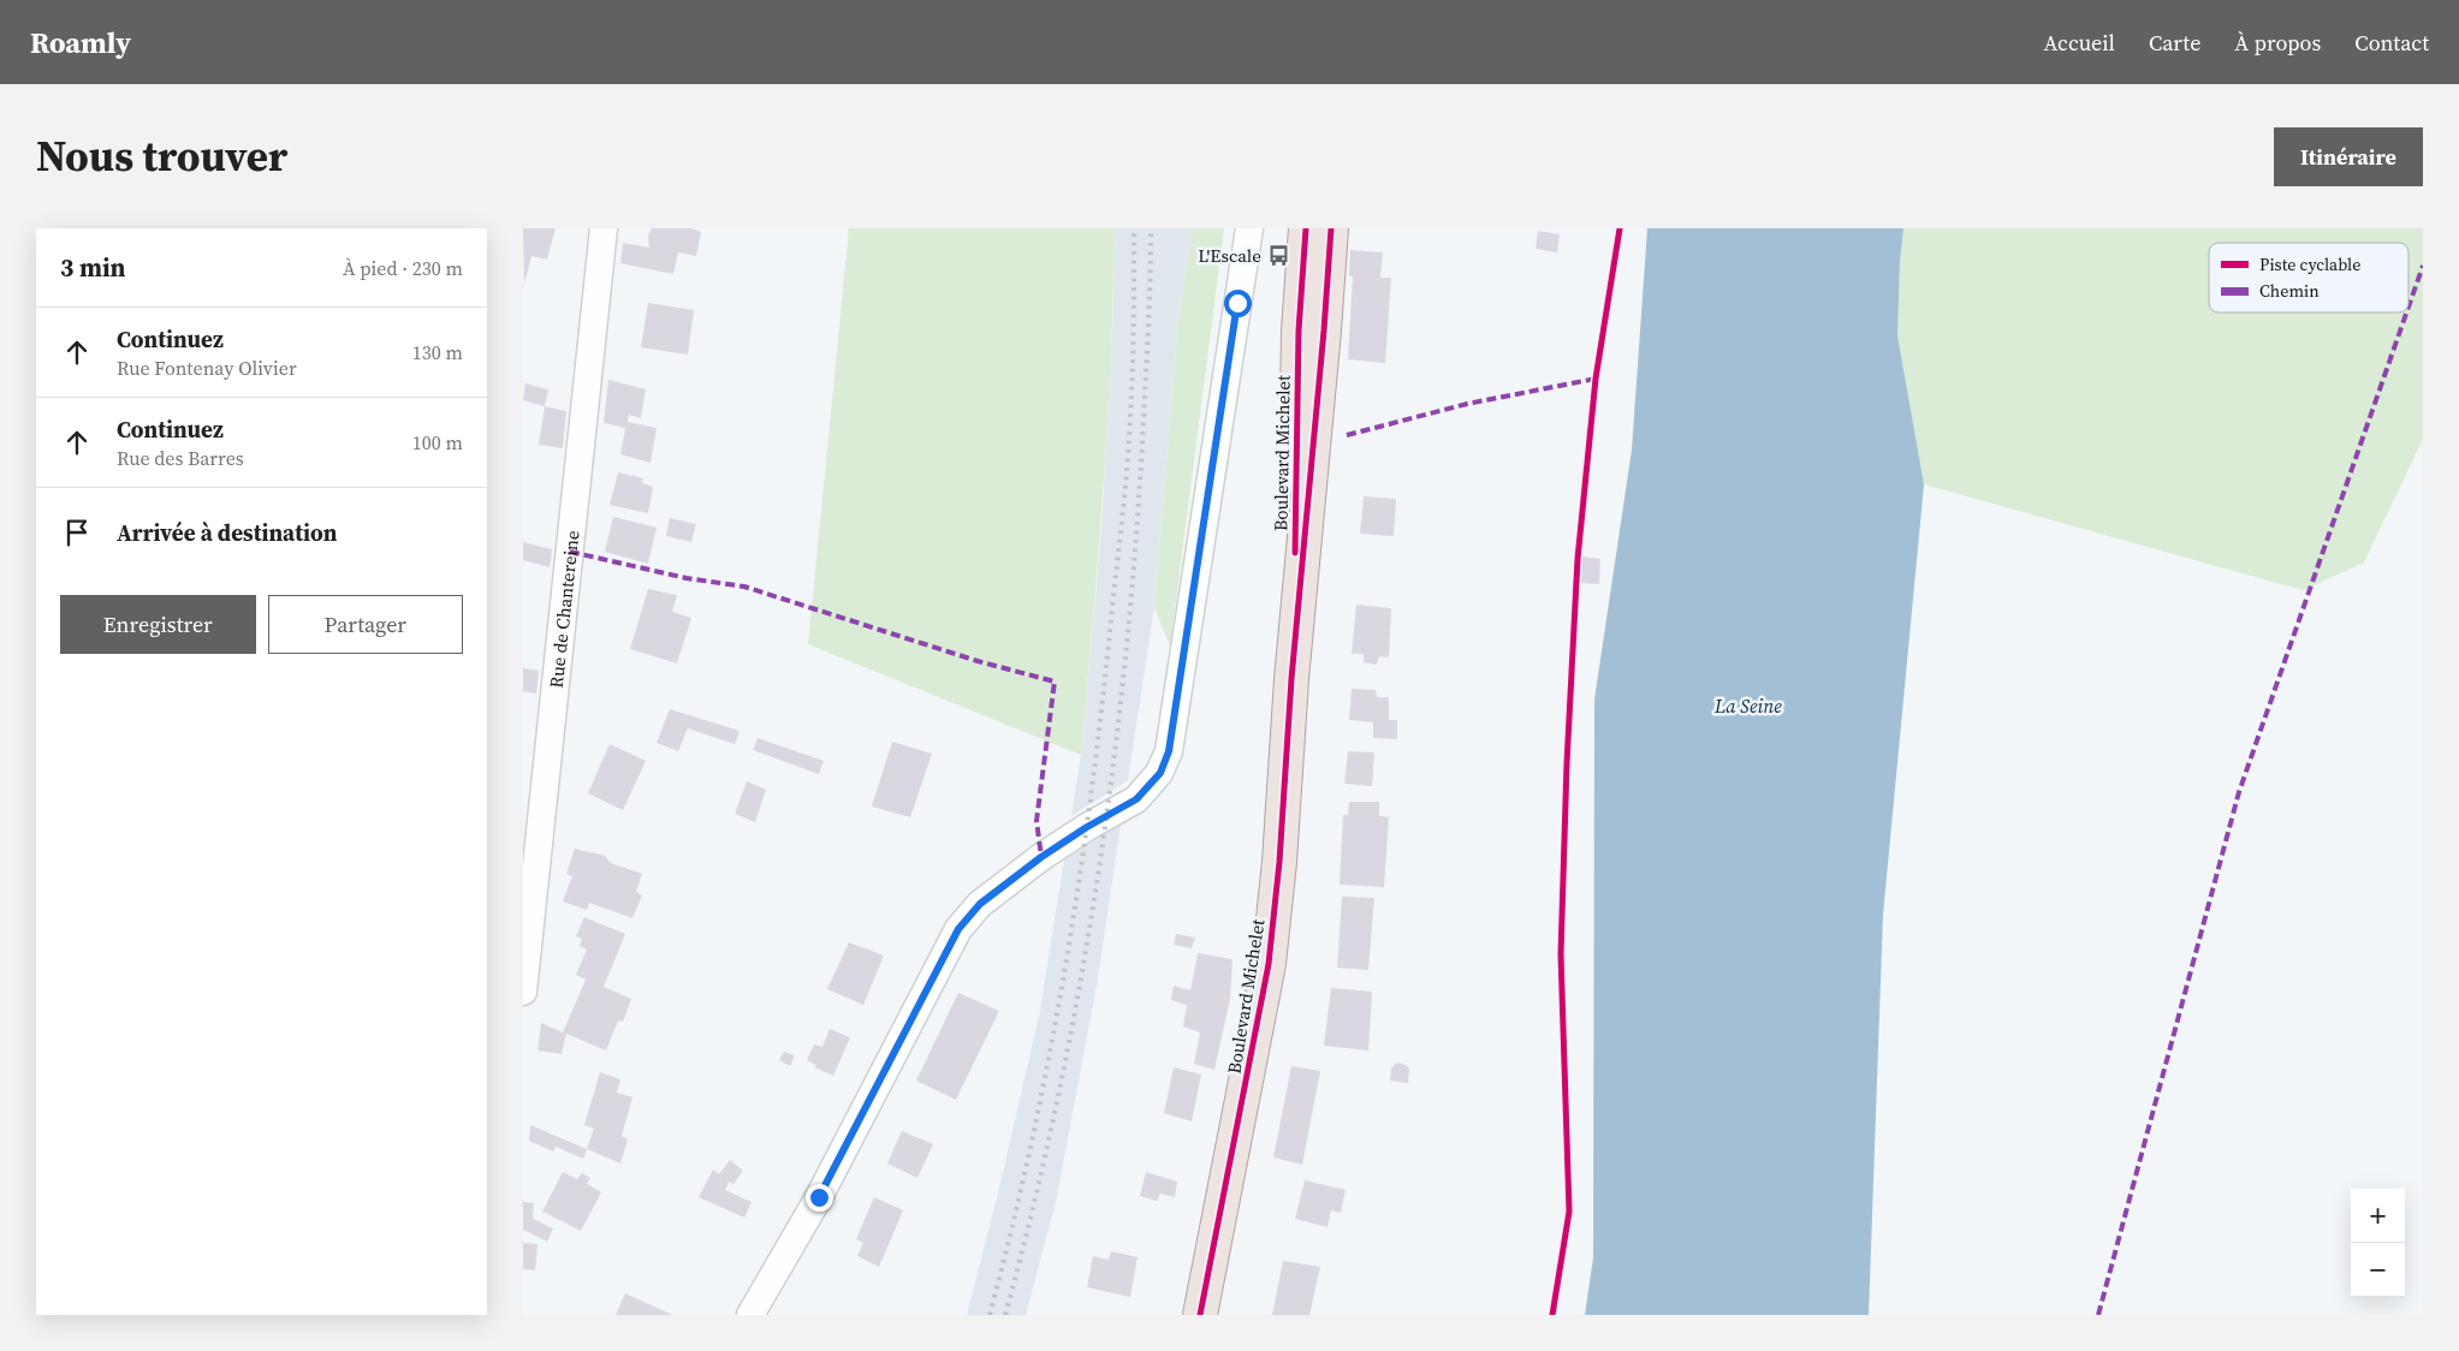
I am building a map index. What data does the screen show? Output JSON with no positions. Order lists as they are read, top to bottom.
{
  "streets": {
    "main road": ["Boulevard Michelet"],
    "street": ["Rue de Chantereine"]
  },
  "water": ["La Seine"],
  "places": {
    "bus stop": ["L'Escale"]
  },
  "legend": ["Piste cyclable", "Chemin"],
  "page": {
    "header": "Roamly",
    "nav": [
      "Accueil",
      "Carte",
      "À propos",
      "Contact"
    ],
    "title": "Nous trouver",
    "buttons": [
      "Itinéraire",
      ["Enregistrer", "Partager"]
    ],
    "heading": ["3 min", "À pied · 230 m"],
    "list": [
      ["Continuez", "Rue Fontenay Olivier", "130 m"],
      ["Continuez", "Rue des Barres", "100 m"],
      "Arrivée à destination"
    ],
    "map_buttons": ["+", "−"]
  }
}
